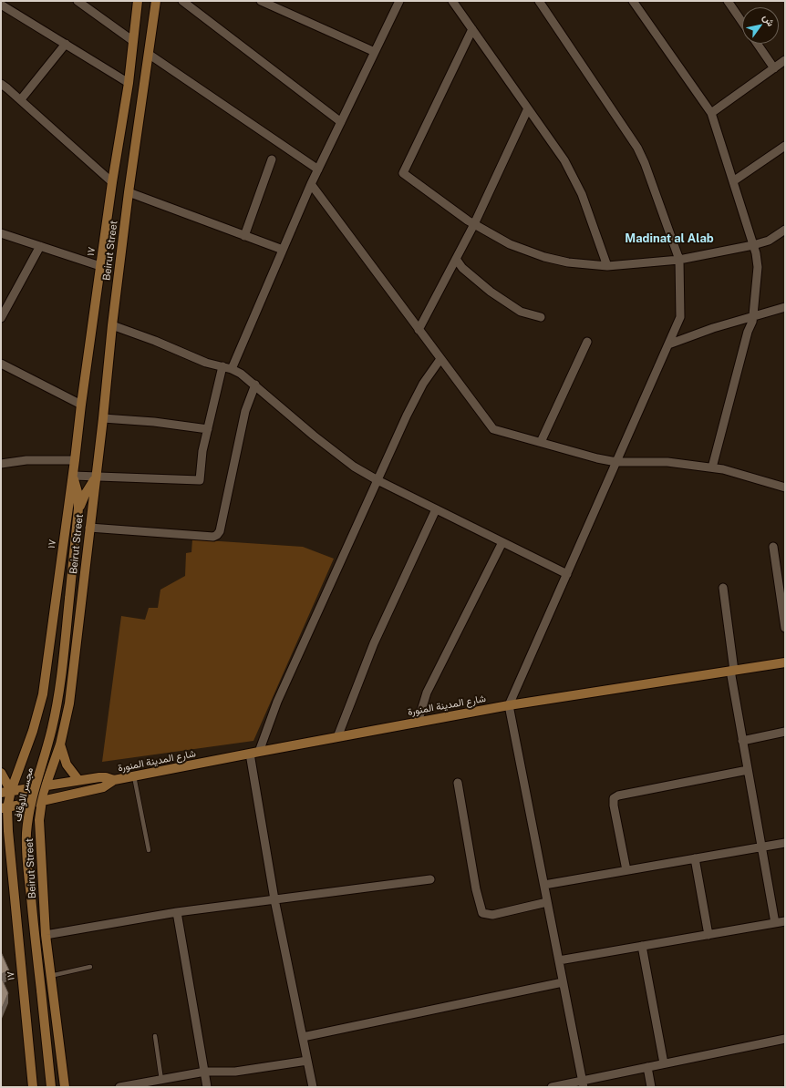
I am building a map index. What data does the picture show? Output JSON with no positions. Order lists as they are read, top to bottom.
{
  "streets": {
    "street": [
      "Beirut Street",
      "١٧",
      "شارع المدينة المنورة",
      "مجسر الاوقاف"
    ]
  },
  "crossings": [
    ["Beirut Street", "مجسر الاوقاف"],
    ["١٧", "مجسر الاوقاف"]
  ],
  "districts": ["Madinat al Alab"],
  "north": "top right"
}
